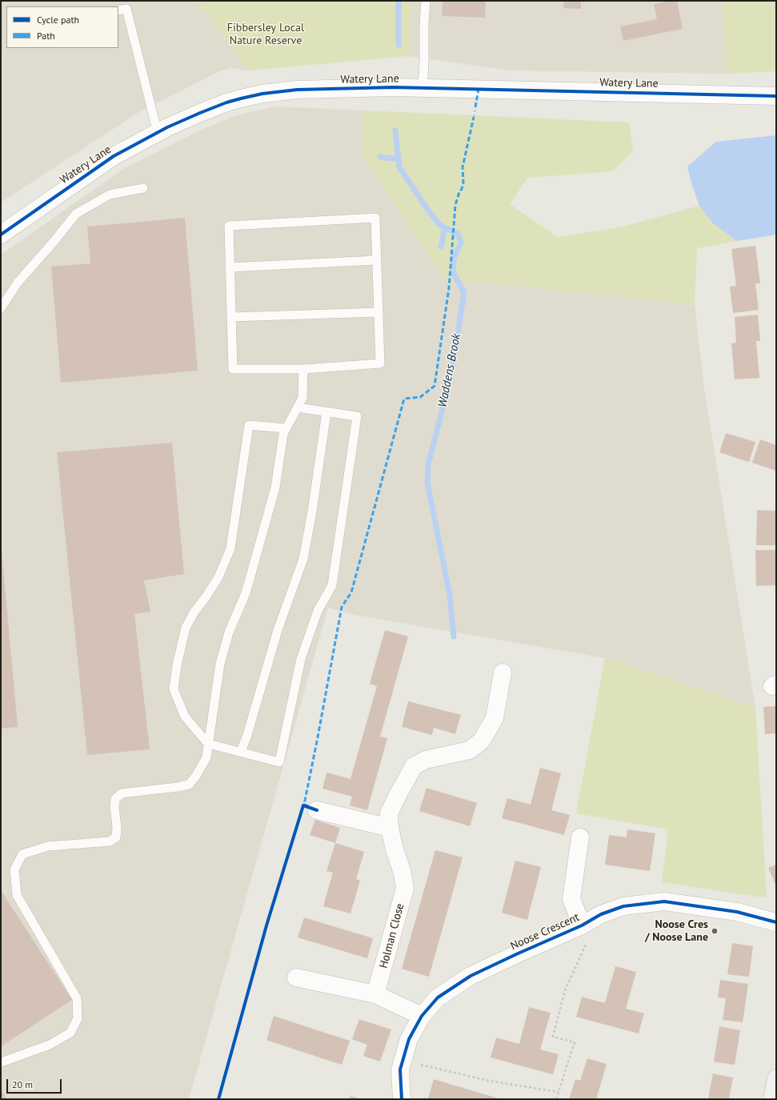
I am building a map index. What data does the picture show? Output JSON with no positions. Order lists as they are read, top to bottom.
{
  "streets": {
    "street": ["Watery Lane", "Noose Crescent", "Holman Close"]
  },
  "water": ["Waddens Brook"],
  "parks": ["Fibbersley Local Nature Reserve"],
  "places": ["Noose Cres / Noose Lane"],
  "legend": ["Cycle path", "Path"],
  "scale_bar": "20 m"
}
